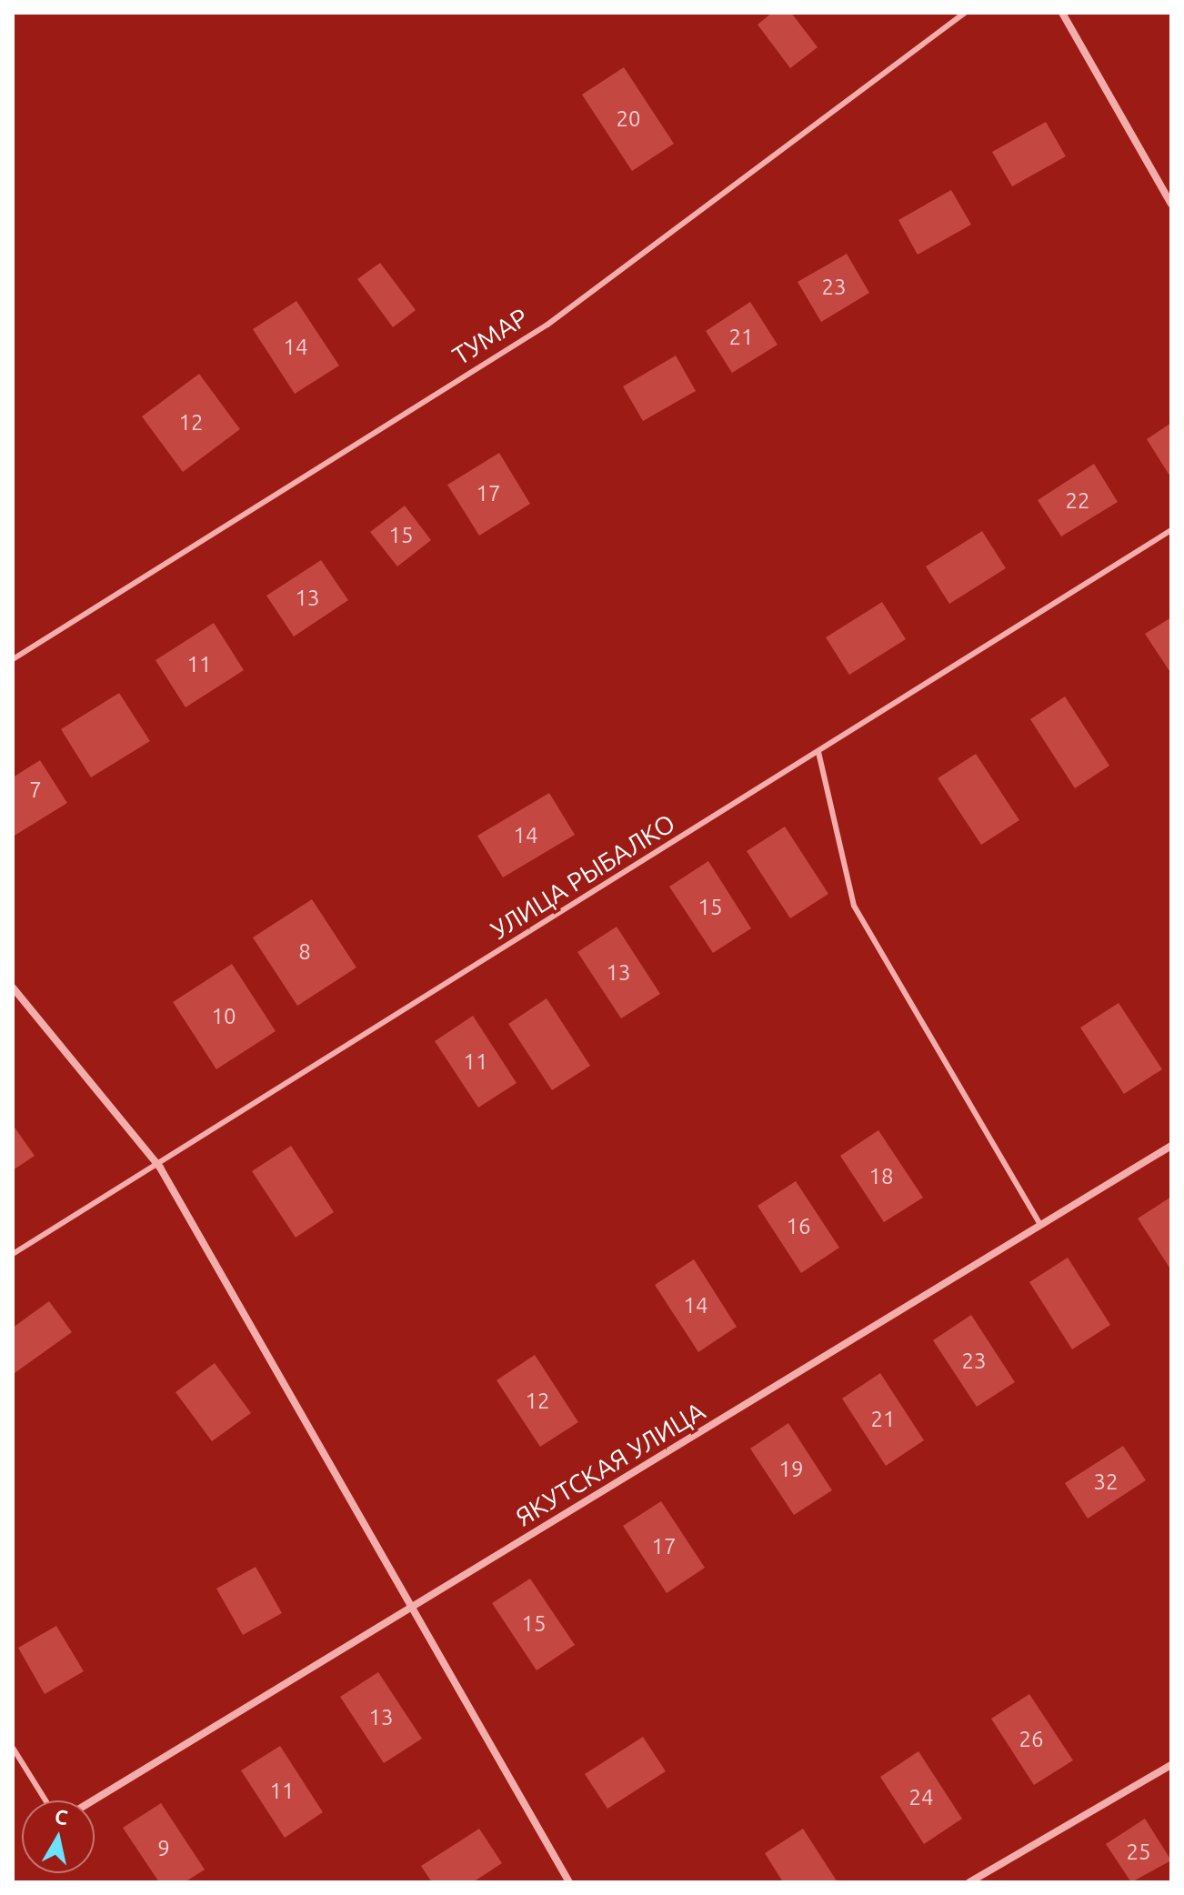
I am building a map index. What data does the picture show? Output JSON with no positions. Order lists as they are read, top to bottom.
{
  "streets": {
    "street": ["ЯКУТСКАЯ УЛИЦА"],
    "lane": ["ТУМАР", "УЛИЦА РЫБАЛКО"]
  },
  "house_numbers": [
    "20",
    "23",
    "21",
    "14",
    "12",
    "17",
    "22",
    "15",
    "13",
    "11",
    "7",
    "14",
    "15",
    "8",
    "13",
    "10",
    "11",
    "18",
    "16",
    "14",
    "23",
    "12",
    "21",
    "19",
    "32",
    "17",
    "15",
    "13",
    "26",
    "11",
    "24",
    "9",
    "25"
  ],
  "north": "top"
}
